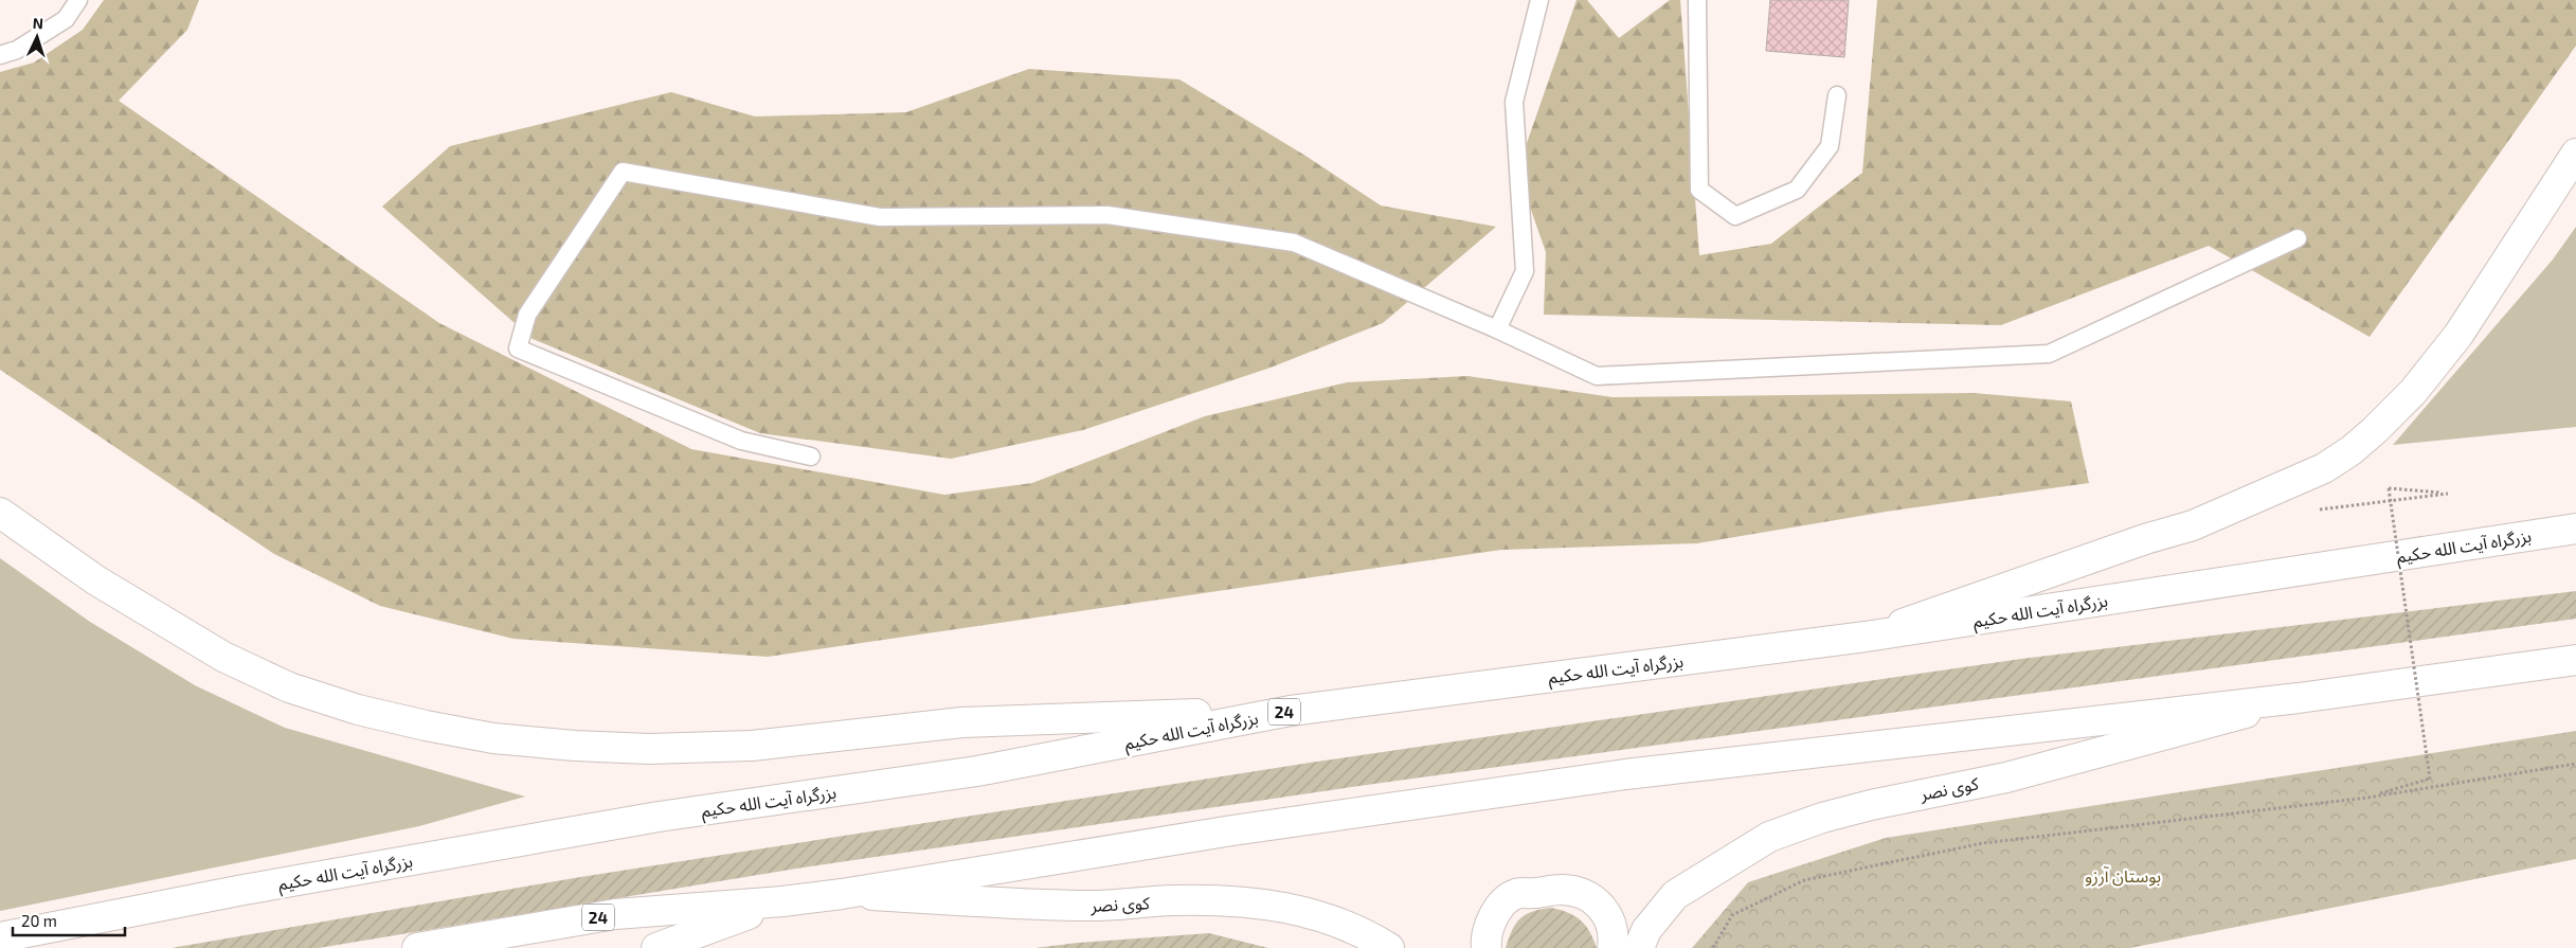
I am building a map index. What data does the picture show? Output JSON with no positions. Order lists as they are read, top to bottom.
{
  "streets": {
    "main road": ["بزرگراه آیت الله حکیم", "24", "کوی نصر"]
  },
  "crossings": [
    ["24", "کوی نصر"]
  ],
  "parks": ["بوستان آرزو"],
  "scale_bar": "20 m",
  "north": "top"
}
